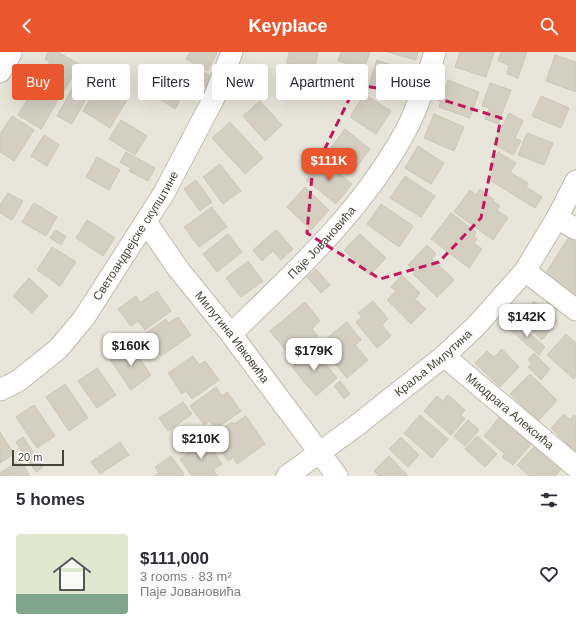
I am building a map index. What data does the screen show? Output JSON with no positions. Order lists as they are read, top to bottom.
{
  "streets": {
    "street": [
      "Светоандрејске скупштине",
      "Паје Јовановића",
      "Милутина Ивковића",
      "Краља Милутина",
      "Миодрага Алексића"
    ]
  },
  "crossings": [
    ["Светоандрејске скупштине", "Милутина Ивковића"],
    ["Паје Јовановића", "Милутина Ивковића"],
    ["Милутина Ивковића", "Краља Милутина"],
    ["Краља Милутина", "Миодрага Алексића"]
  ],
  "scale_bar": "20 m",
  "page": {
    "header": "Keyplace",
    "chip": [
      "Buy",
      "Rent",
      "Filters",
      "New",
      "Apartment",
      "House"
    ],
    "price": [
      "$111K",
      "$142K",
      "$160K",
      "$179K",
      "$210K"
    ],
    "scale": "20 m",
    "heading": "5 homes",
    "list": [
      {
        "name": "$111,000",
        "note": "3 rooms · 83 m² · Паје Јовановића"
      }
    ]
  }
}
